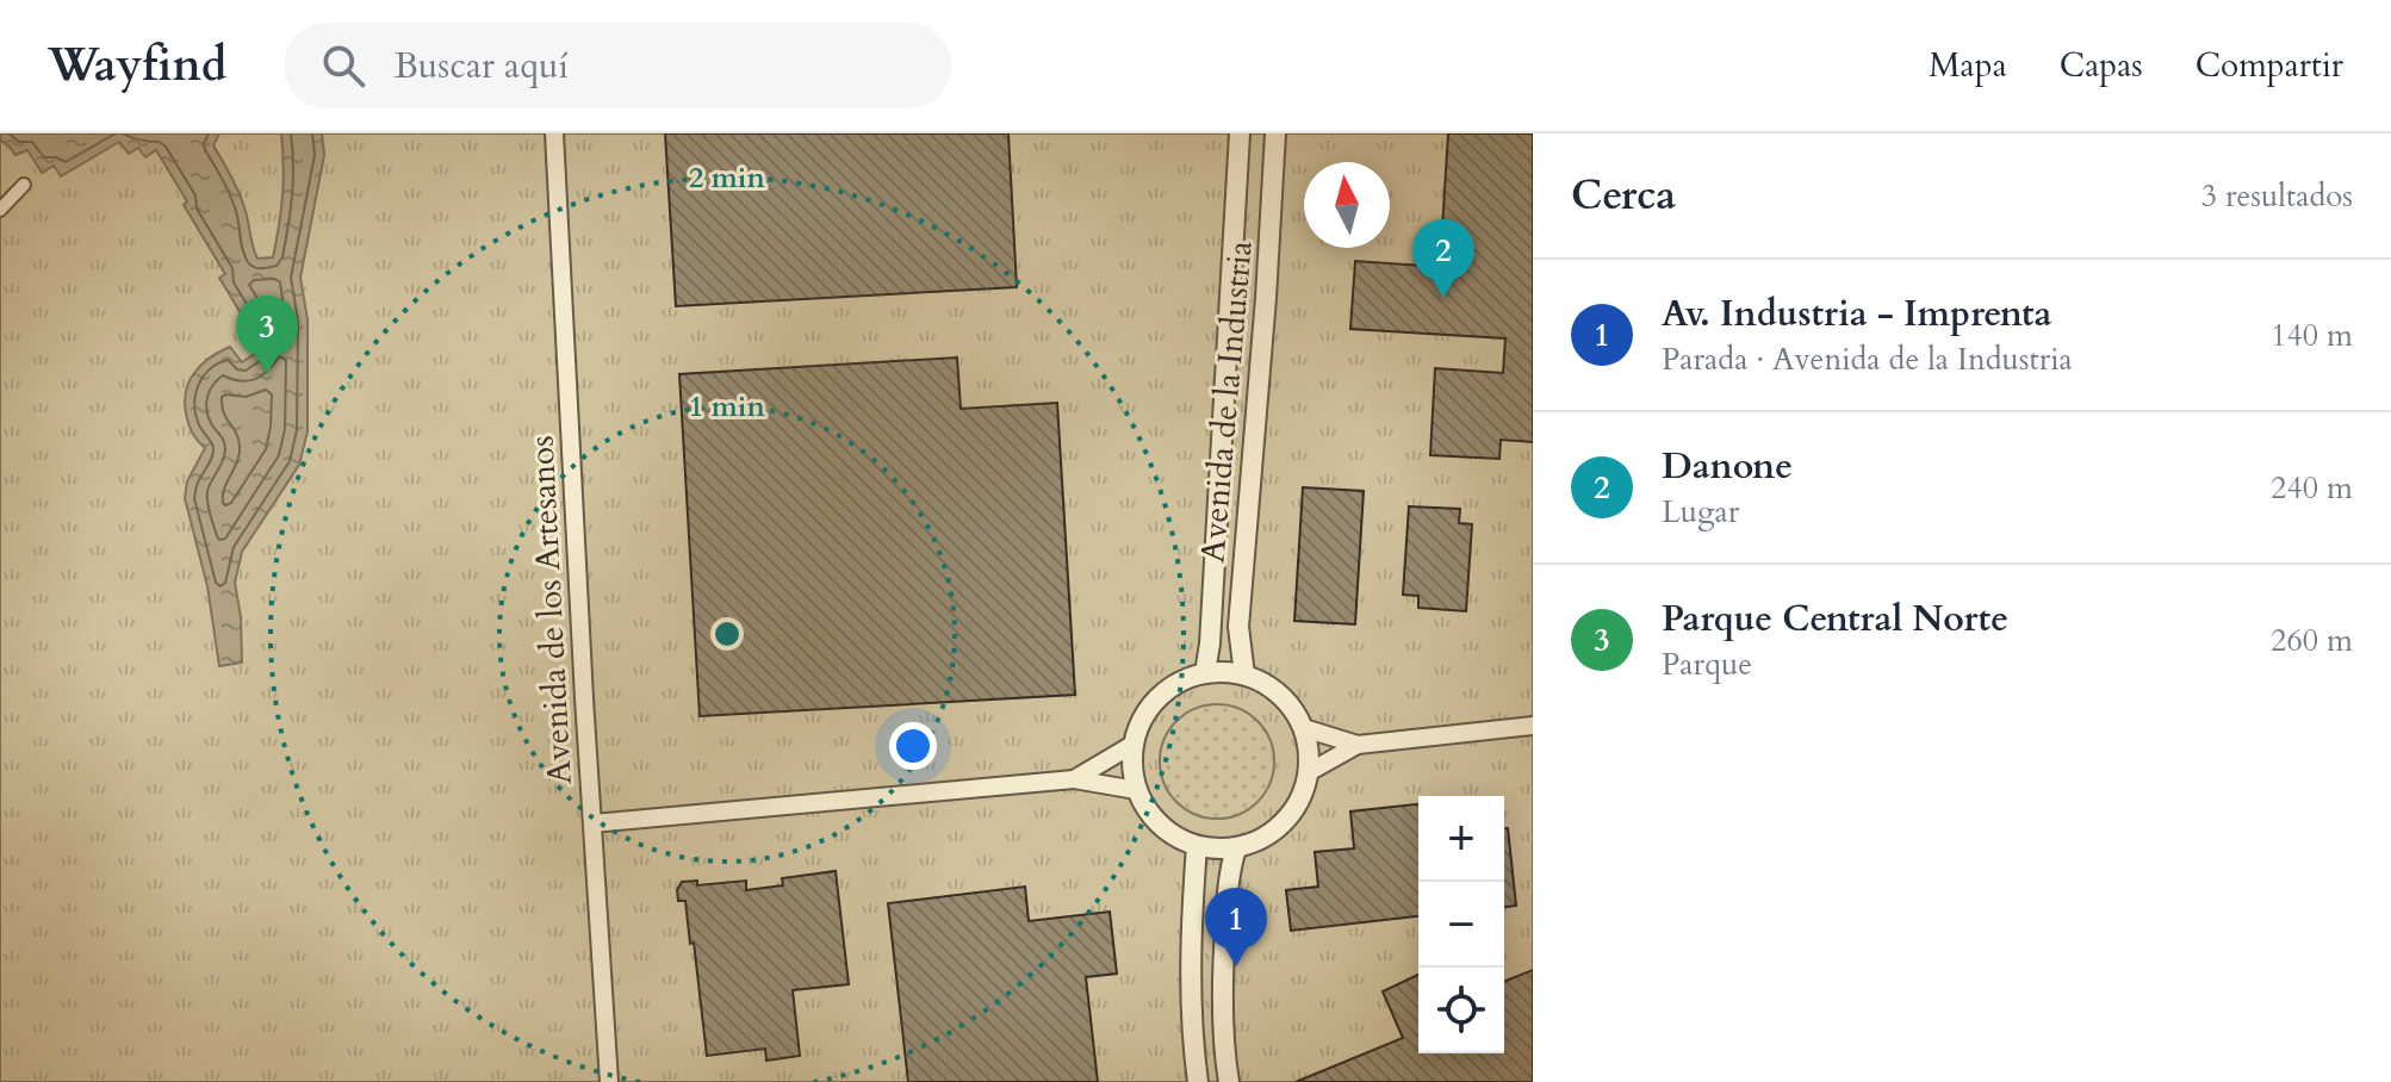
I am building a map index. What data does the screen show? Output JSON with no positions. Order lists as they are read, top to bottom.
{
  "streets": {
    "street": ["Avenida de la Industria", "Avenida de los Artesanos"]
  },
  "north": "top",
  "page": {
    "header": "Wayfind",
    "search": "Buscar aquí",
    "nav": ["Mapa", "Capas", "Compartir"],
    "heading": ["Cerca", "3 resultados"],
    "pins": ["2", "3", "1"],
    "list": [
      {
        "mark": "1",
        "name": "Av. Industria - Imprenta",
        "note": "Parada · Avenida de la Industria",
        "value": "140 m"
      },
      {
        "mark": "2",
        "name": "Danone",
        "note": "Lugar",
        "value": "240 m"
      },
      {
        "mark": "3",
        "name": "Parque Central Norte",
        "note": "Parque",
        "value": "260 m"
      }
    ],
    "map_buttons": ["+", "−"]
  },
  "rings": ["2 min", "1 min"]
}
